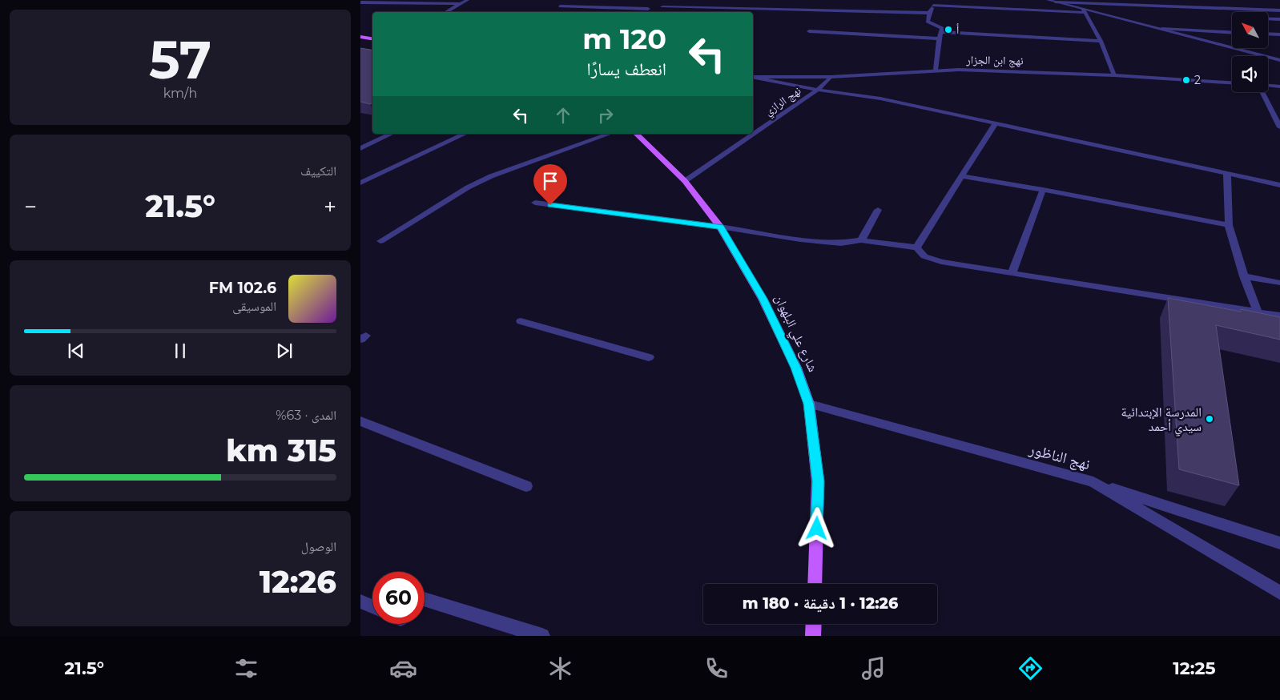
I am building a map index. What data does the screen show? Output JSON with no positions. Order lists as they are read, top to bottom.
{
  "streets": {
    "main road": ["شارع علي البلهوان"],
    "street": ["نهج ابن الجزار", "نهج الرازي", "نهج الناظور"]
  },
  "crossings": [
    ["نهج ابن الجزار", "نهج الرازي"],
    ["نهج الرازي", "شارع علي البلهوان"],
    ["شارع علي البلهوان", "نهج الناظور"]
  ],
  "places": ["أ", "2", "المدرسة الإبتدائية سيدي أحمد"],
  "north": "top left",
  "page": {
    "tile": [
      ["57", "km/h"],
      "التكييف",
      ["المدى · 63%", "315 km"],
      ["الوصول", "12:26"]
    ],
    "turn": ["120 m", "انعطف يسارًا"],
    "heat": ["−", "21.5°", "+"],
    "song": ["102.6 FM", "الموسيقى"],
    "limit": "60",
    "trip": "12:26 · 1 دقيقة · 180 m",
    "tabs": ["12:25", "21.5°"]
  }
}
